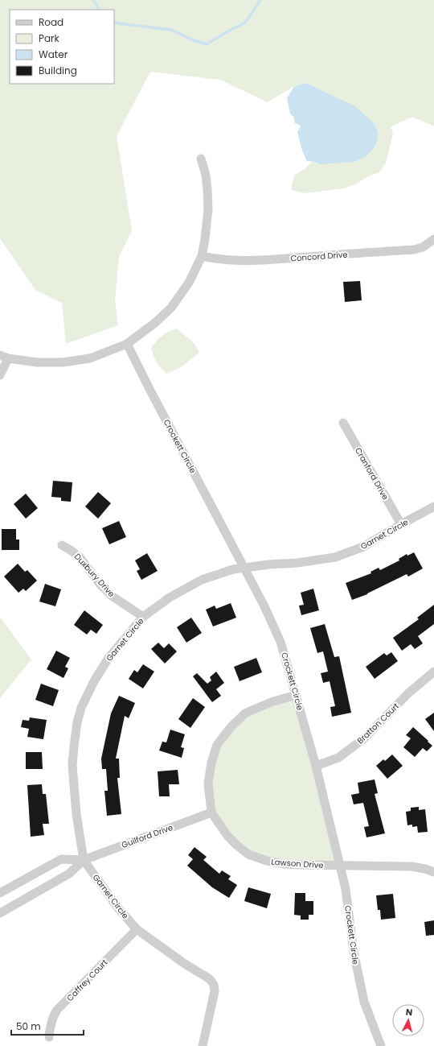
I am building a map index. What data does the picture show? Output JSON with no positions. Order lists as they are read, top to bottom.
{
  "streets": {
    "street": [
      "Concord Drive",
      "Crockett Circle",
      "Cranford Drive",
      "Garnet Circle",
      "Duxbury Drive",
      "Bratton Court",
      "Guilford Drive",
      "Lawson Drive",
      "Caffrey Court"
    ]
  },
  "crossings": [
    ["Crockett Circle", "Garnet Circle"],
    ["Crockett Circle", "Bratton Court"],
    ["Crockett Circle", "Lawson Drive"],
    ["Cranford Drive", "Garnet Circle"],
    ["Garnet Circle", "Duxbury Drive"],
    ["Garnet Circle", "Guilford Drive"],
    ["Garnet Circle", "Caffrey Court"],
    ["Guilford Drive", "Lawson Drive"]
  ],
  "legend": [
    "Road",
    "Park",
    "Water",
    "Building"
  ],
  "scale_bar": "50 m",
  "north": "top"
}
